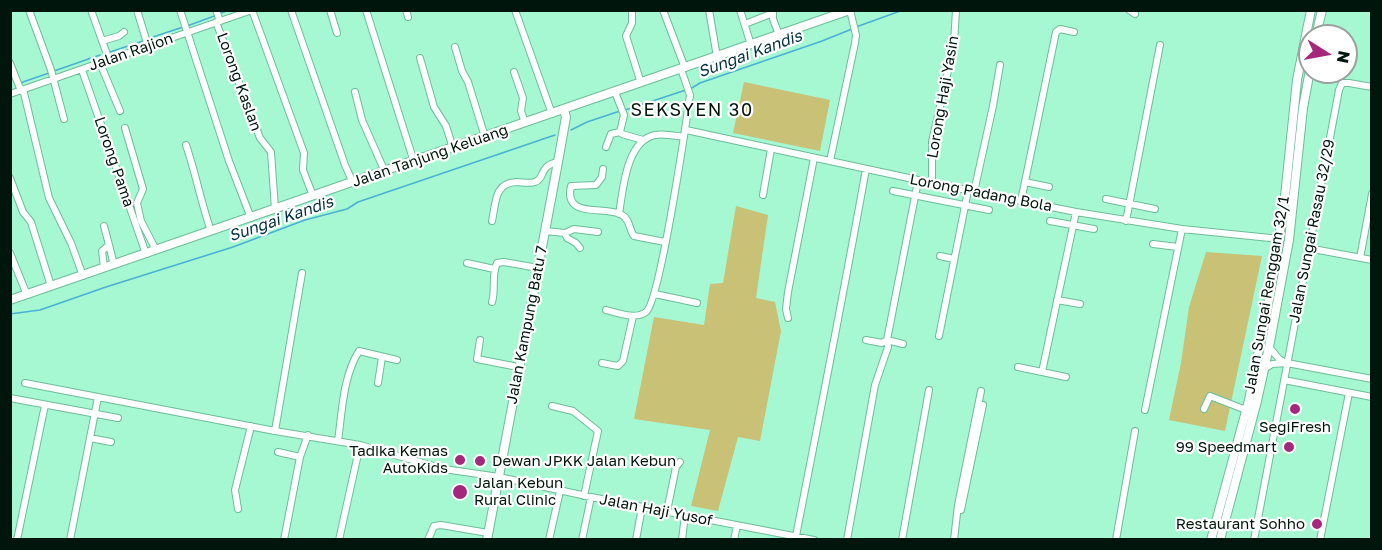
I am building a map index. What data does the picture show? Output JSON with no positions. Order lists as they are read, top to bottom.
{
  "streets": {
    "main road": ["Jalan Tanjung Keluang", "Jalan Sungai Renggam 32/1", "Jalan Kampung Batu 7"],
    "street": [
      "Jalan Rajion",
      "Lorong Kaslan",
      "Lorong Haji Yasin",
      "Lorong Pama",
      "Lorong Padang Bola",
      "Jalan Sungai Rasau 32/29",
      "Jalan Haji Yusof"
    ]
  },
  "crossings": [
    ["Jalan Rajion", "Lorong Kaslan"],
    ["Jalan Rajion", "Lorong Pama"],
    ["Lorong Kaslan", "Jalan Tanjung Keluang"],
    ["Lorong Haji Yasin", "Lorong Padang Bola"],
    ["Jalan Tanjung Keluang", "Lorong Pama"],
    ["Jalan Tanjung Keluang", "Jalan Kampung Batu 7"],
    ["Lorong Padang Bola", "Jalan Sungai Renggam 32/1"],
    ["Jalan Kampung Batu 7", "Jalan Haji Yusof"]
  ],
  "districts": ["SEKSYEN 30"],
  "water": ["Sungai Kandis"],
  "places": [
    "SegiFresh",
    "99 Speedmart",
    "Tadika Kemas AutoKids",
    "Dewan JPKK Jalan Kebun",
    "Jalan Kebun Rural Clinic",
    "Restaurant Sohho"
  ],
  "north": "right"
}
